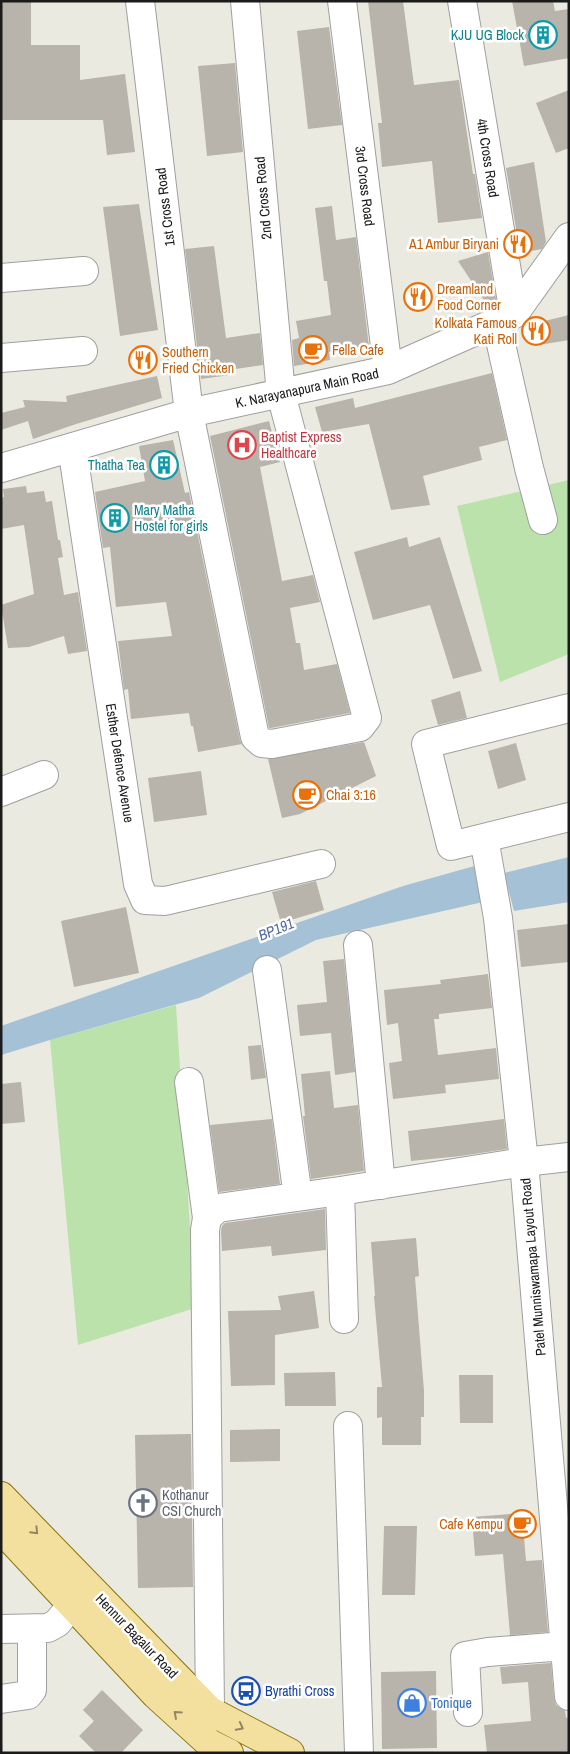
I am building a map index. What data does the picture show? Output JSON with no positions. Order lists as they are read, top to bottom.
{
  "streets": {
    "main road": ["Hennur Bagalur Road"],
    "street": [
      "4th Cross Road",
      "3rd Cross Road",
      "2nd Cross Road",
      "1st Cross Road",
      "K. Narayanapura Main Road",
      "Esther Defence Avenue",
      "Patel Munniswamapa Layout Road"
    ]
  },
  "crossings": [
    ["4th Cross Road", "K. Narayanapura Main Road"],
    ["3rd Cross Road", "K. Narayanapura Main Road"],
    ["2nd Cross Road", "1st Cross Road"],
    ["2nd Cross Road", "K. Narayanapura Main Road"],
    ["1st Cross Road", "K. Narayanapura Main Road"],
    ["K. Narayanapura Main Road", "Esther Defence Avenue"]
  ],
  "water": ["BP191"],
  "places": {
    "building": ["KJU UG Block", "Thatha Tea", "Mary Matha Hostel for girls"],
    "restaurant": [
      "A1 Ambur Biryani",
      "Dreamland Food Corner",
      "Kolkata Famous Kati Roll",
      "Southern Fried Chicken"
    ],
    "cafe": ["Fella Cafe", "Chai 3:16", "Cafe Kempu"],
    "hospital": ["Baptist Express Healthcare"],
    "church": ["Kothanur CSI Church"],
    "bus stop": ["Byrathi Cross"],
    "shop": ["Tonique"]
  }
}
